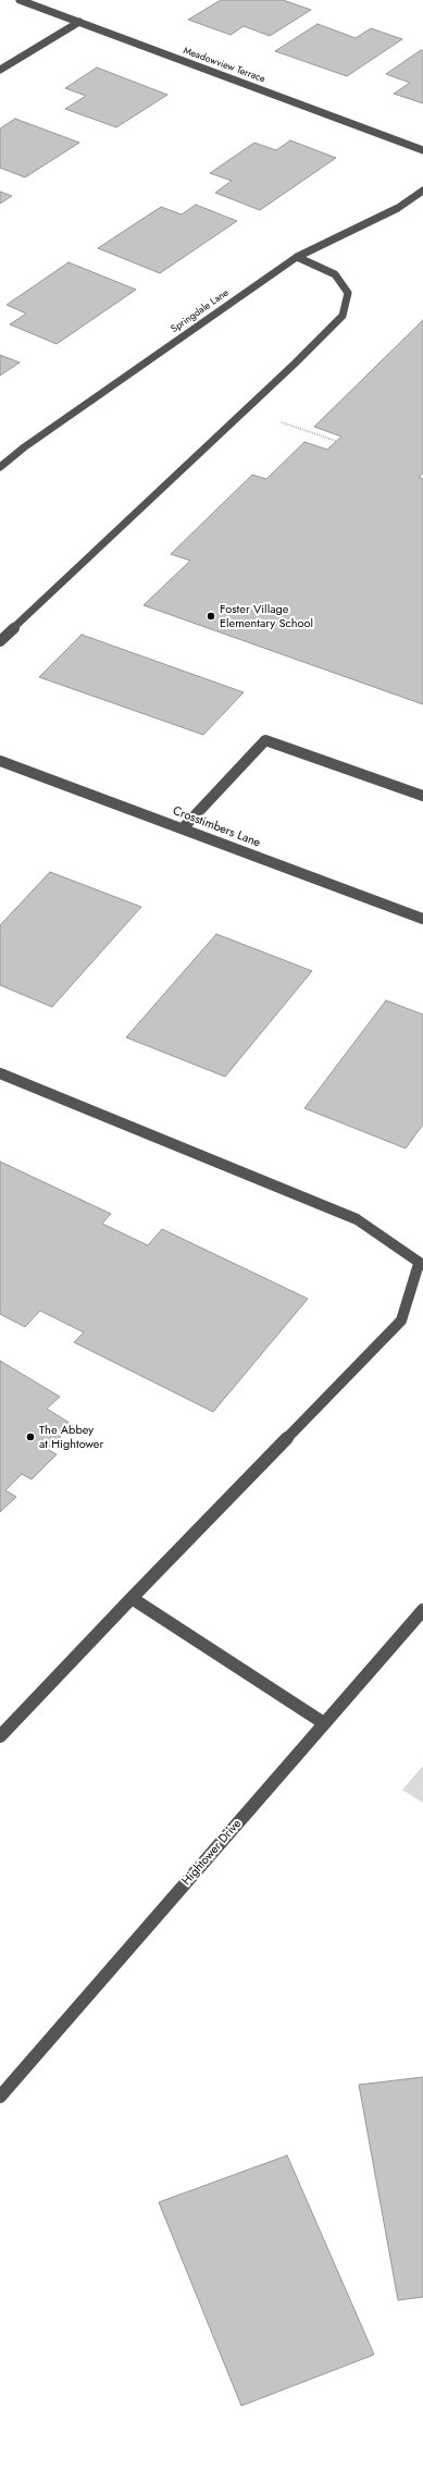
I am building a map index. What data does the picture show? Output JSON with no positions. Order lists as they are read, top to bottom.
{
  "streets": {
    "street": [
      "Meadowview Terrace",
      "Springdale Lane",
      "Crosstimbers Lane",
      "Hightower Drive"
    ]
  },
  "places": ["Foster Village Elementary School", "The Abbey at Hightower"]
}
